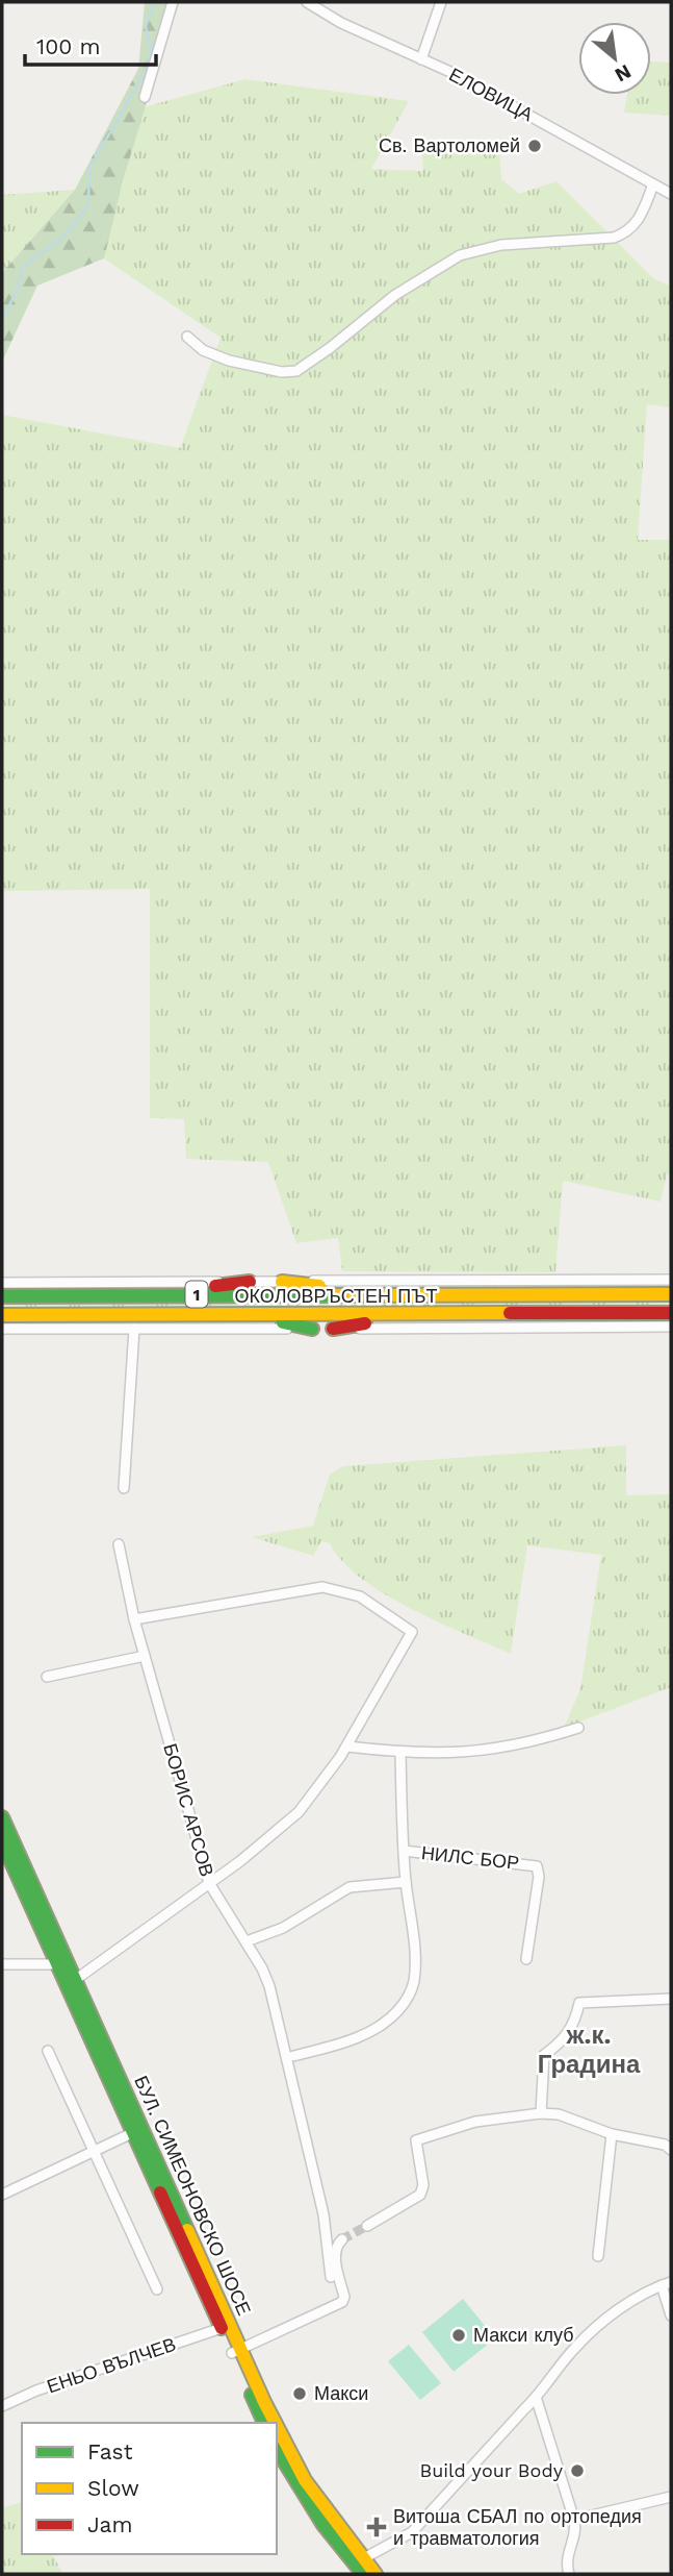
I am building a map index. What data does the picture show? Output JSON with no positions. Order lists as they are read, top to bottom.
{
  "streets": {
    "main road": ["1", "ОКОЛОВРЪСТЕН ПЪТ", "БУЛ. СИМЕОНОВСКО ШОСЕ"],
    "street": [
      "ЕЛОВИЦА",
      "БОРИС АРСОВ",
      "НИЛС БОР",
      "ЕНЬО ВЪЛЧЕВ"
    ]
  },
  "crossings": [
    ["БУЛ. СИМЕОНОВСКО ШОСЕ", "ЕНЬО ВЪЛЧЕВ"]
  ],
  "districts": ["ж.к. Градина"],
  "places": {
    "other": [
      "Св. Вартоломей",
      "Макси клуб",
      "Макси",
      "Build your Body"
    ],
    "health": ["Витоша СБАЛ по ортопедия и травматология"]
  },
  "legend": ["Fast", "Slow", "Jam"],
  "scale_bar": "100 m",
  "north": "bottom right"
}
